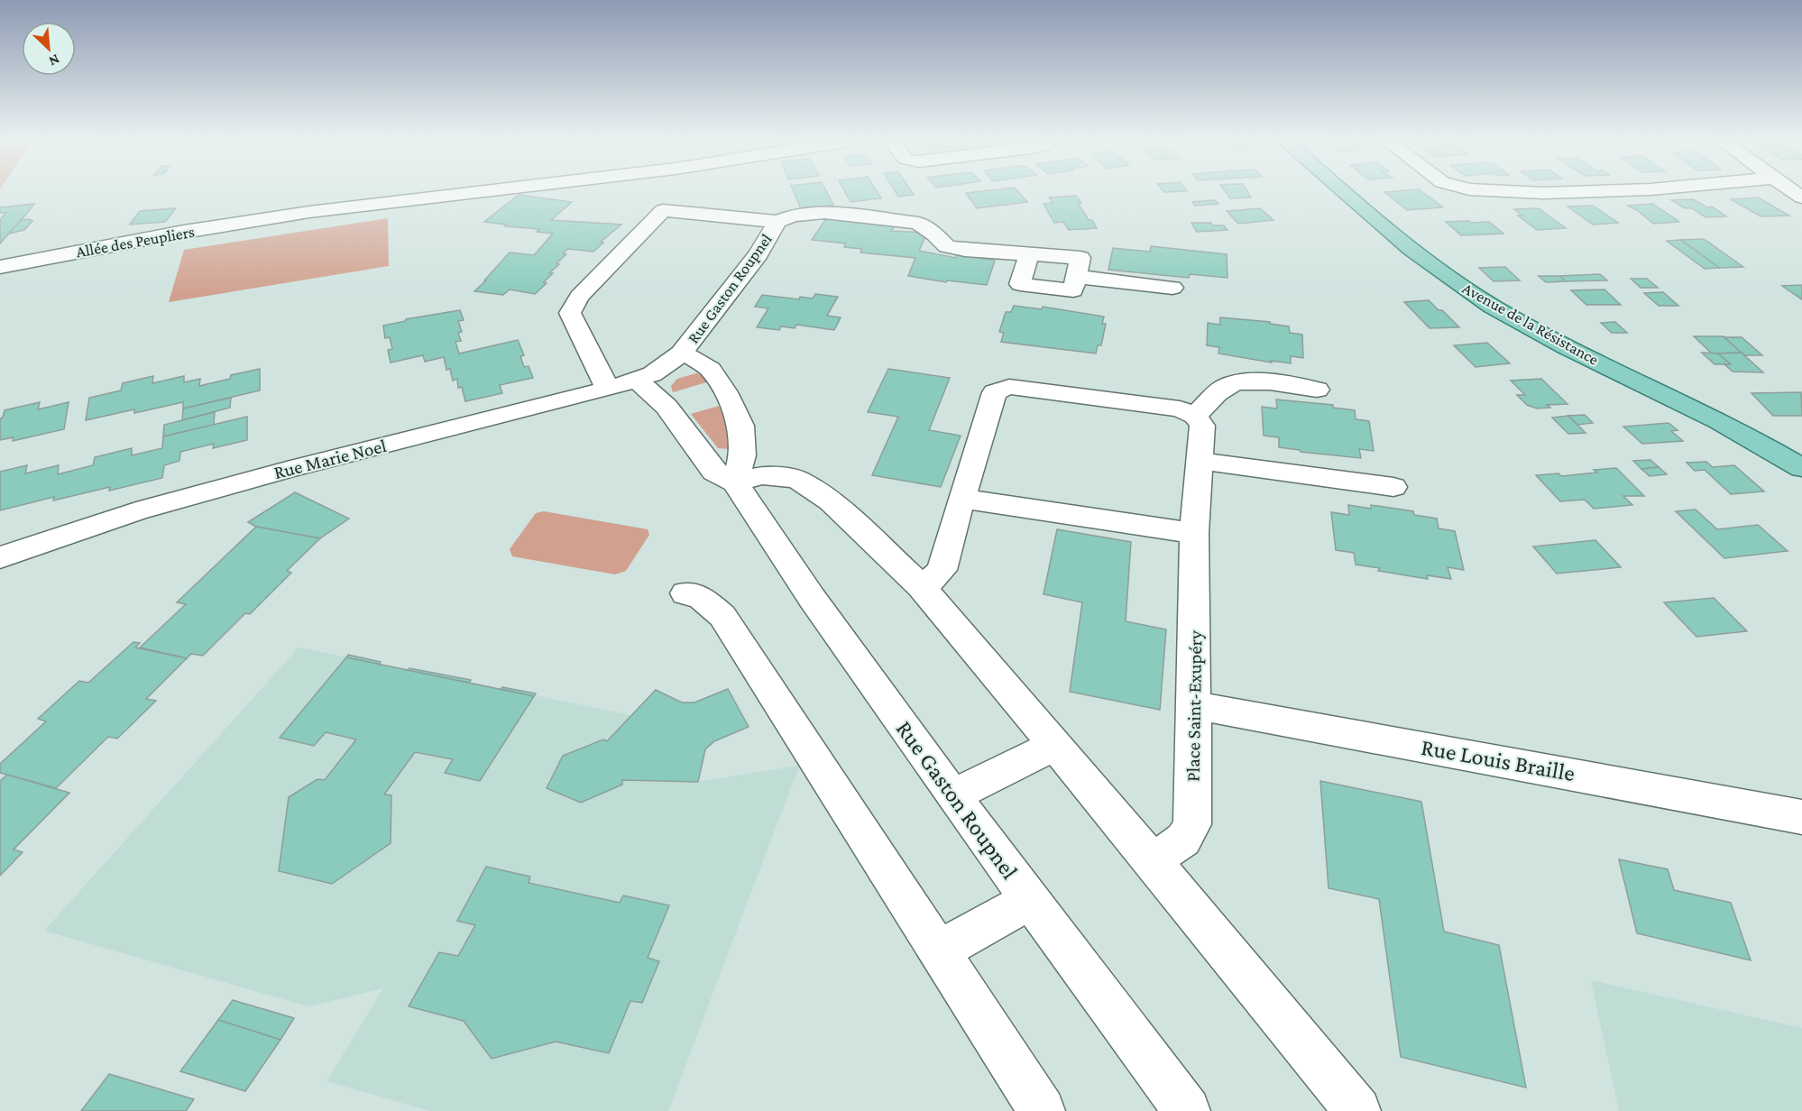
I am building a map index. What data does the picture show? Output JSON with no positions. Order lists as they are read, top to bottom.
{
  "streets": {
    "main road": ["Avenue de la Résistance"],
    "street": [
      "Allée des Peupliers",
      "Rue Gaston Roupnel",
      "Rue Marie Noel",
      "Place Saint-Exupéry",
      "Rue Louis Braille"
    ]
  },
  "crossings": [
    ["Rue Gaston Roupnel", "Rue Marie Noel"],
    ["Place Saint-Exupéry", "Rue Louis Braille"]
  ],
  "north": "bottom right"
}
